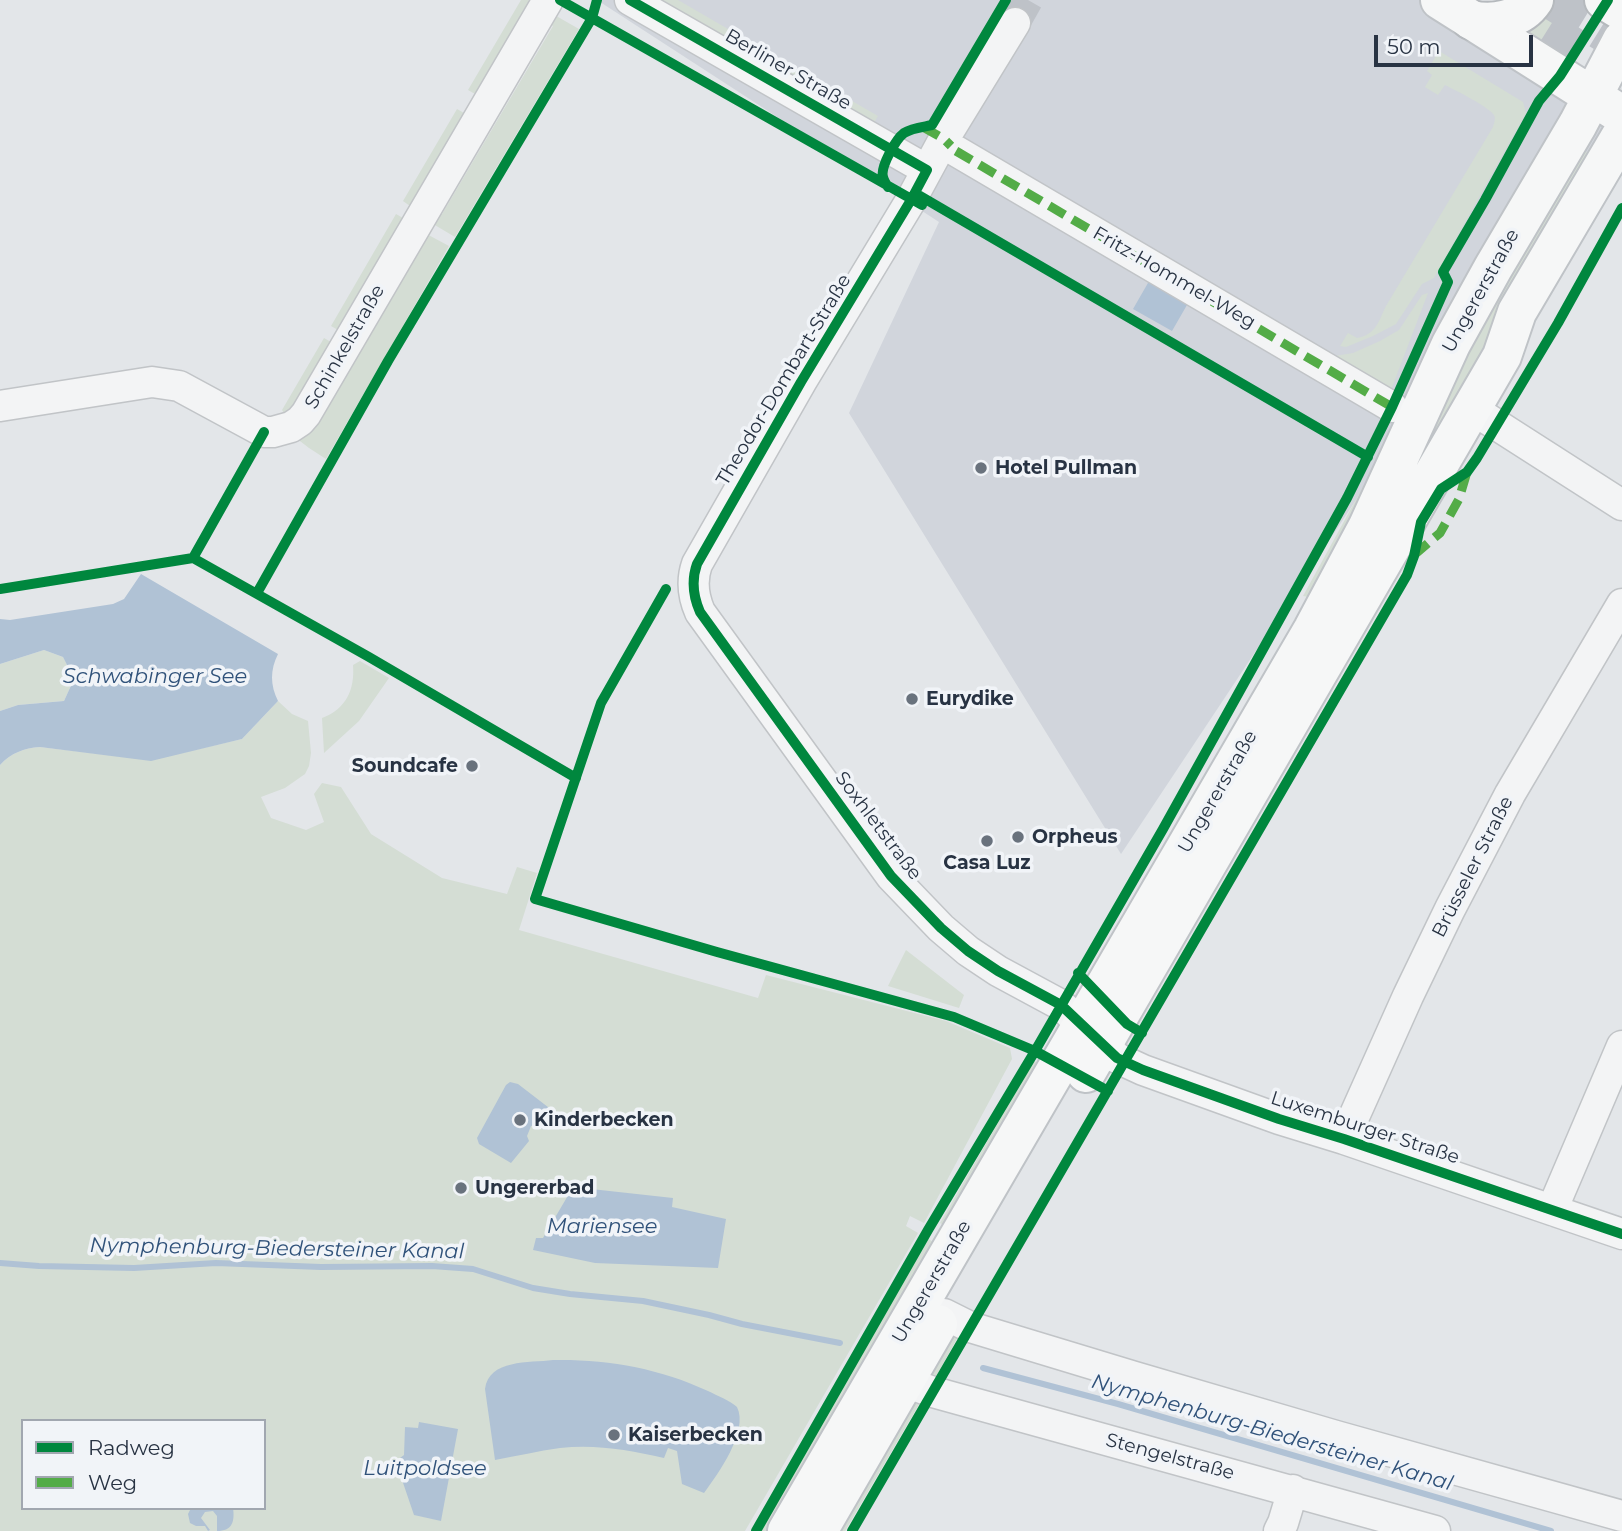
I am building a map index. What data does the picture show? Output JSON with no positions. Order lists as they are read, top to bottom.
{
  "streets": {
    "main road": ["Ungererstraße"],
    "street": [
      "Berliner Straße",
      "Fritz-Hommel-Weg",
      "Schinkelstraße",
      "Theodor-Dombart-Straße",
      "Soxhletstraße",
      "Brüsseler Straße",
      "Luxemburger Straße",
      "Stengelstraße"
    ]
  },
  "crossings": [
    ["Berliner Straße", "Theodor-Dombart-Straße"],
    ["Ungererstraße", "Soxhletstraße"],
    ["Ungererstraße", "Luxemburger Straße"],
    ["Ungererstraße", "Stengelstraße"],
    ["Theodor-Dombart-Straße", "Soxhletstraße"],
    ["Soxhletstraße", "Luxemburger Straße"],
    ["Brüsseler Straße", "Luxemburger Straße"]
  ],
  "water": [
    "Schwabinger See",
    "Mariensee",
    "Nymphenburg-Biedersteiner Kanal",
    "Luitpoldsee"
  ],
  "places": [
    "Hotel Pullman",
    "Eurydike",
    "Soundcafe",
    "Orpheus",
    "Casa Luz",
    "Kinderbecken",
    "Ungererbad",
    "Kaiserbecken"
  ],
  "legend": ["Radweg", "Weg"],
  "scale_bar": "50 m"
}
